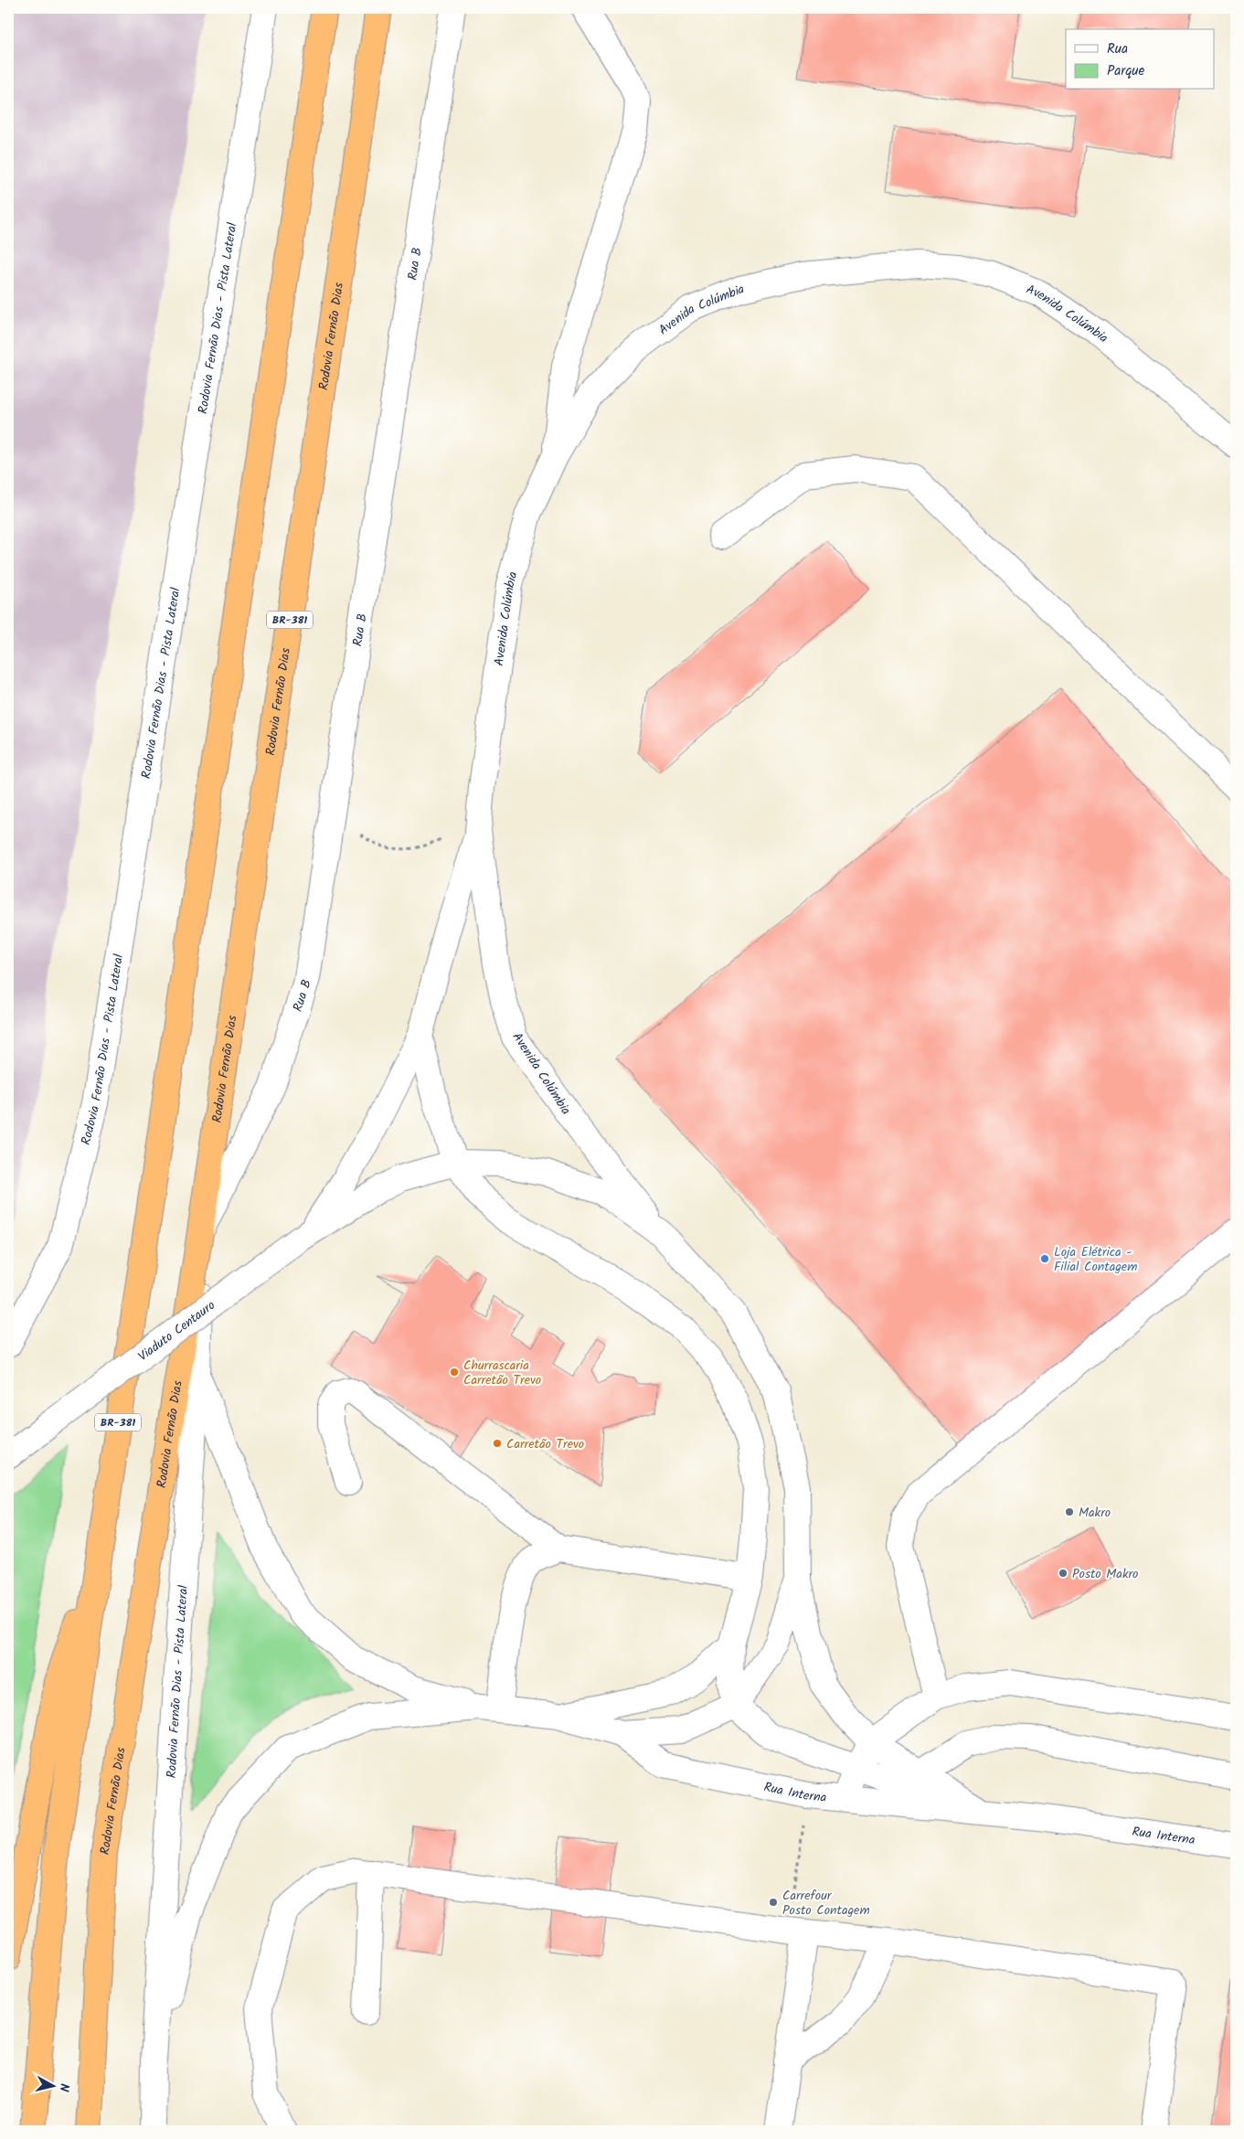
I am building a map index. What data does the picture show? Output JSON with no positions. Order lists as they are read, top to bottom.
{
  "streets": {
    "highway": ["Rodovia Fernão Dias", "BR-381"],
    "street": [
      "Rua B",
      "Avenida Colúmbia",
      "Rodovia Fernão Dias - Pista Lateral",
      "Viaduto Centauro",
      "Rua Interna"
    ]
  },
  "crossings": [
    ["Rua B", "Rodovia Fernão Dias - Pista Lateral"],
    ["Rua B", "Rodovia Fernão Dias"],
    ["Avenida Colúmbia", "Viaduto Centauro"],
    ["Rodovia Fernão Dias - Pista Lateral", "Rodovia Fernão Dias"]
  ],
  "places": [
    "Loja Elétrica - Filial Contagem",
    "Churrascaria Carretão Trevo",
    "Carretão Trevo",
    "Makro",
    "Posto Makro",
    "Carrefour Posto Contagem"
  ],
  "legend": ["Rua", "Parque"],
  "north": "right"
}
